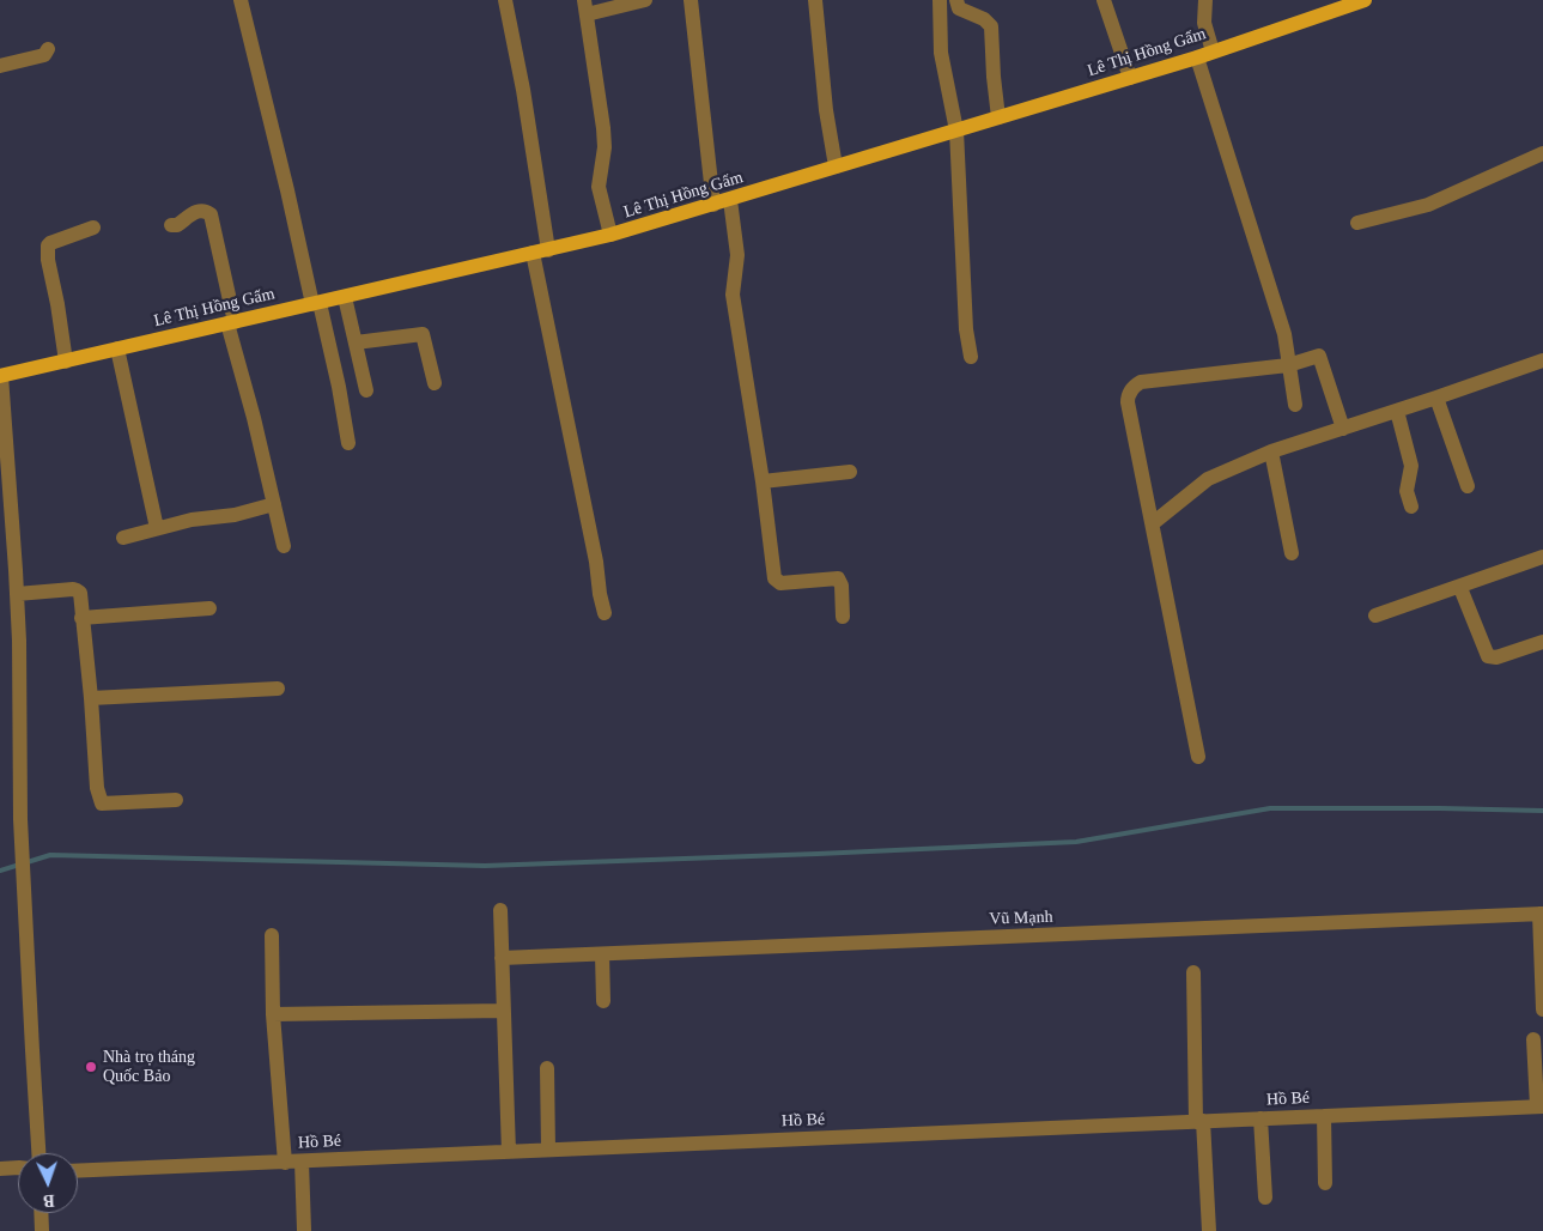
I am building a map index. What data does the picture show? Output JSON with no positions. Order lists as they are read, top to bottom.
{
  "streets": {
    "main road": ["Lê Thị Hồng Gấm"],
    "street": ["Vũ Mạnh", "Hồ Bé"]
  },
  "places": ["Nhà trọ tháng Quốc Bảo"],
  "north": "bottom"
}
